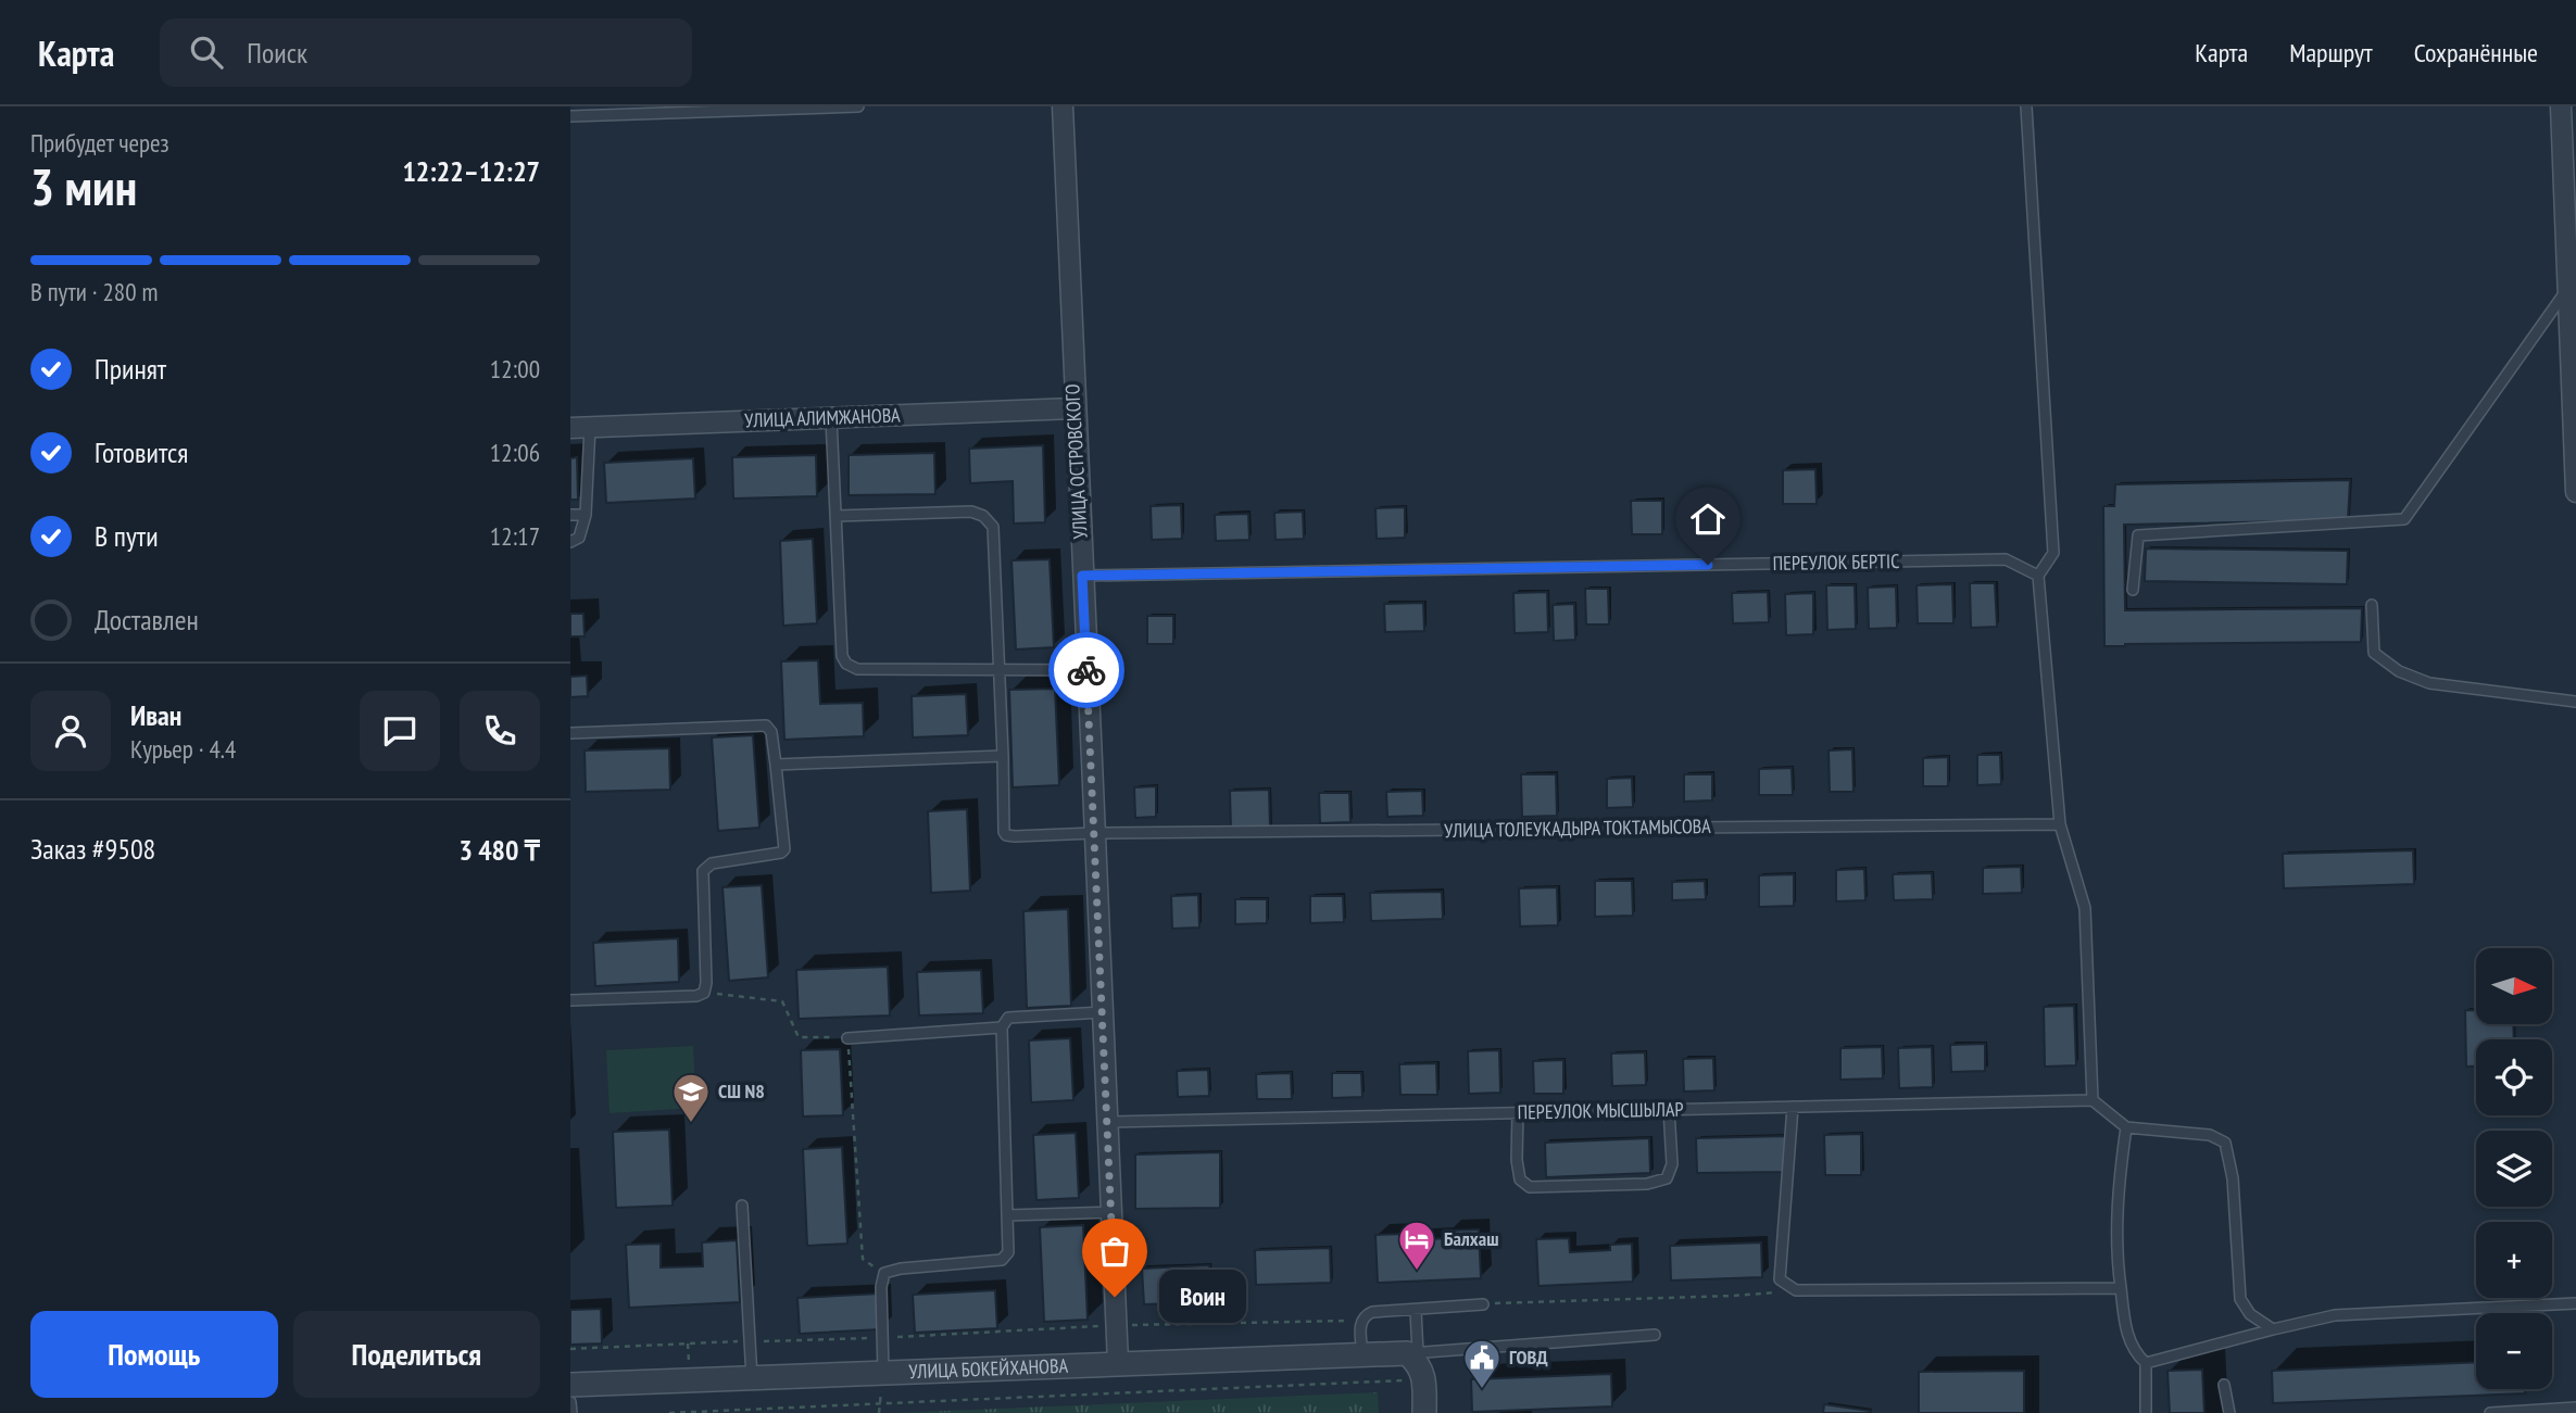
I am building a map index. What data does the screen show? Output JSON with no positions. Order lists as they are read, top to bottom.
{
  "streets": {
    "street": ["УЛИЦА АЛИМЖАНОВА", "УЛИЦА ОСТРОВСКОГО", "УЛИЦА БОКЕЙХАНОВА"],
    "lane": ["ПЕРЕУЛОК БЕРТІС", "УЛИЦА ТОЛЕУКАДЫРА ТОКТАМЫСОВА", "ПЕРЕУЛОК МЫСШЫЛАР"]
  },
  "crossings": [
    ["УЛИЦА АЛИМЖАНОВА", "УЛИЦА ОСТРОВСКОГО"],
    ["УЛИЦА ОСТРОВСКОГО", "ПЕРЕУЛОК БЕРТІС"],
    ["УЛИЦА ОСТРОВСКОГО", "УЛИЦА ТОЛЕУКАДЫРА ТОКТАМЫСОВА"],
    ["УЛИЦА ОСТРОВСКОГО", "ПЕРЕУЛОК МЫСШЫЛАР"],
    ["УЛИЦА ОСТРОВСКОГО", "УЛИЦА БОКЕЙХАНОВА"]
  ],
  "places": {
    "school or university": ["СШ N8"],
    "hotel": ["Балхаш"],
    "other": ["Воин"],
    "public building": ["ГОВД"]
  },
  "north": "right",
  "page": {
    "header": "Карта",
    "search": "Поиск",
    "nav": ["Карта", "Маршрут", "Сохранённые"],
    "heading": ["3 мин", "Прибудет через", "12:22–12:27"],
    "panel": [
      "Иван",
      "Курьер · 4.4",
      "Заказ #9508",
      "3 480 ₸"
    ],
    "bar": "В пути · 280 m",
    "list": [
      ["Принят", "12:00"],
      ["Готовится", "12:06"],
      ["В пути", "12:17"],
      "Доставлен"
    ],
    "map_buttons": ["+", "−"],
    "bubble": "Воин",
    "buttons": ["Помощь", "Поделиться"]
  }
}
